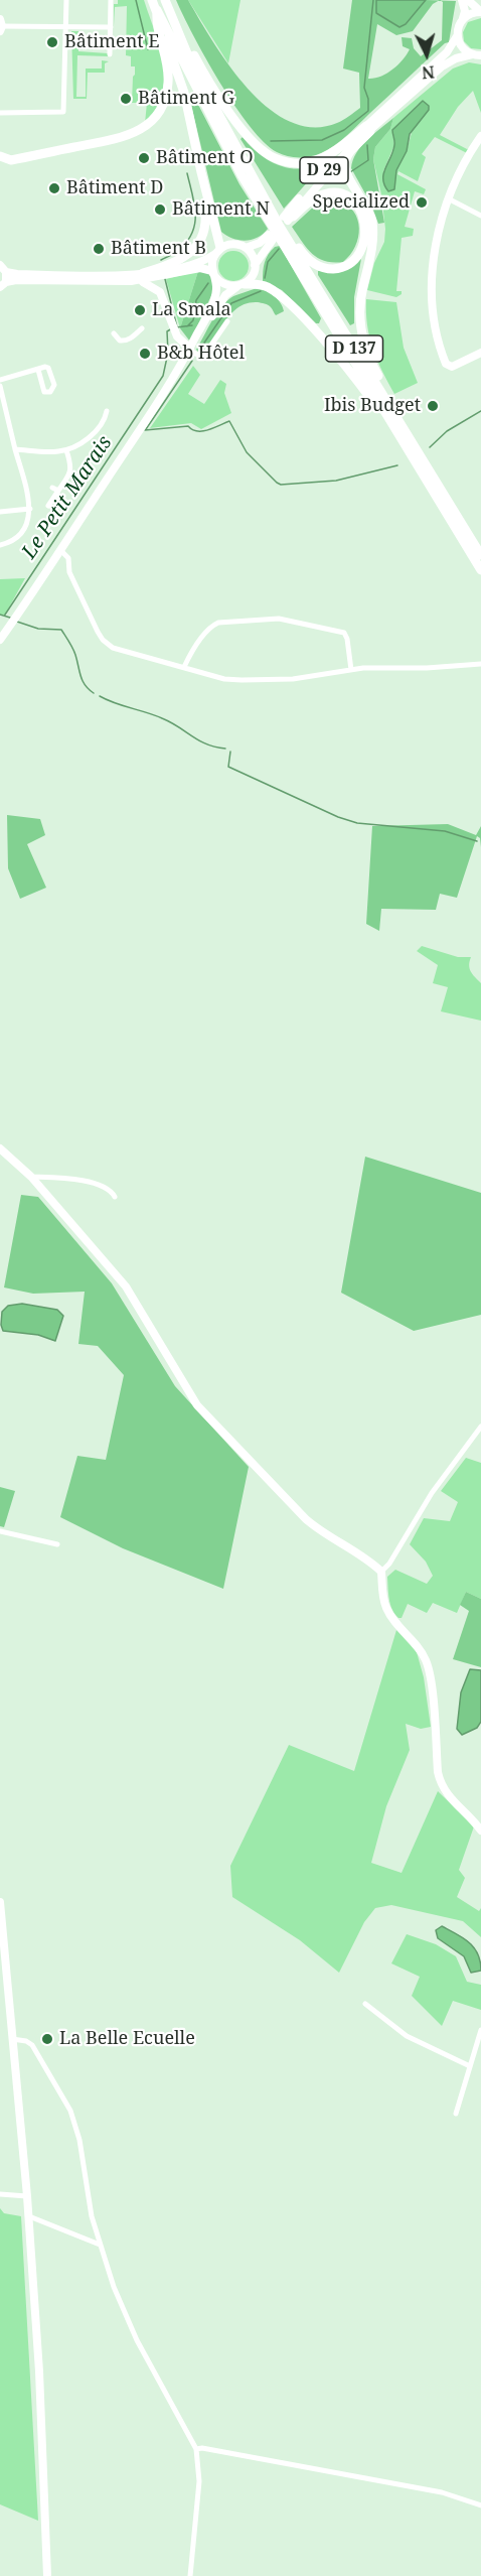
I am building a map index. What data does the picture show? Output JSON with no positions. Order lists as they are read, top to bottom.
{
  "streets": {
    "highway": ["D 137"],
    "main road": ["D 29"]
  },
  "water": ["Le Petit Marais"],
  "places": [
    "Bâtiment E",
    "Bâtiment G",
    "Bâtiment O",
    "Bâtiment D",
    "Specialized",
    "Bâtiment N",
    "Bâtiment B",
    "La Smala",
    "B&b Hôtel",
    "Ibis Budget",
    "La Belle Ecuelle"
  ],
  "north": "bottom"
}
